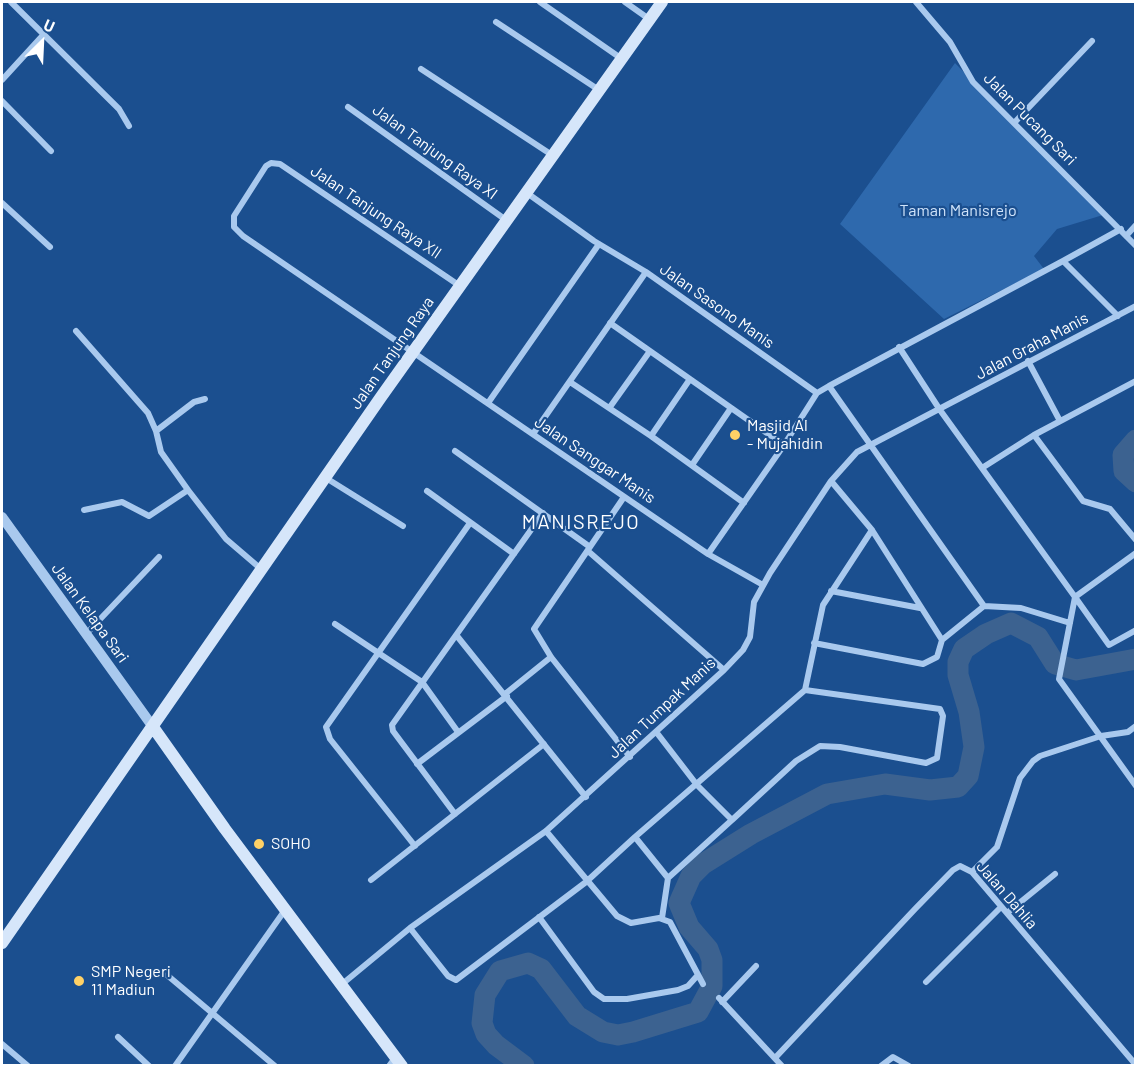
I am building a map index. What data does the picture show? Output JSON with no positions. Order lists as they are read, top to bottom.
{
  "streets": {
    "main road": ["Jalan Tanjung Raya"],
    "street": [
      "Jalan Pucang Sari",
      "Jalan Tanjung Raya XI",
      "Jalan Tanjung Raya XII",
      "Jalan Sasono Manis",
      "Jalan Graha Manis",
      "Jalan Sanggar Manis",
      "Jalan Kelapa Sari",
      "Jalan Tumpak Manis",
      "Jalan Dahlia"
    ]
  },
  "crossings": [
    ["Jalan Tanjung Raya XI", "Jalan Tanjung Raya"],
    ["Jalan Tanjung Raya XII", "Jalan Tanjung Raya"],
    ["Jalan Tanjung Raya XII", "Jalan Sanggar Manis"],
    ["Jalan Sasono Manis", "Jalan Tanjung Raya"],
    ["Jalan Graha Manis", "Jalan Tumpak Manis"],
    ["Jalan Tanjung Raya", "Jalan Sanggar Manis"],
    ["Jalan Tanjung Raya", "Jalan Kelapa Sari"],
    ["Jalan Sanggar Manis", "Jalan Tumpak Manis"]
  ],
  "districts": ["MANISREJO"],
  "parks": ["Taman Manisrejo"],
  "places": ["Masjid Al - Mujahidin", "SOHO", "SMP Negeri 11 Madiun"],
  "north": "top right"
}
